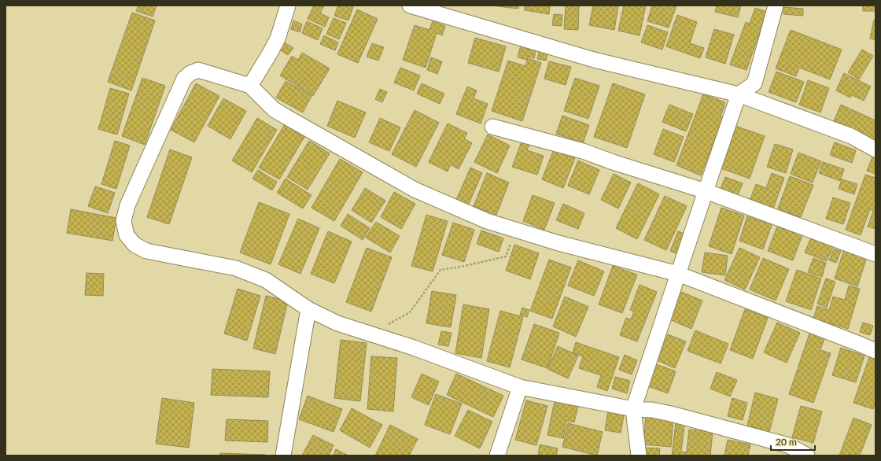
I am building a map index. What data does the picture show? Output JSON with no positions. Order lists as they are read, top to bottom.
{
  "scale_bar": "20 m"
}
